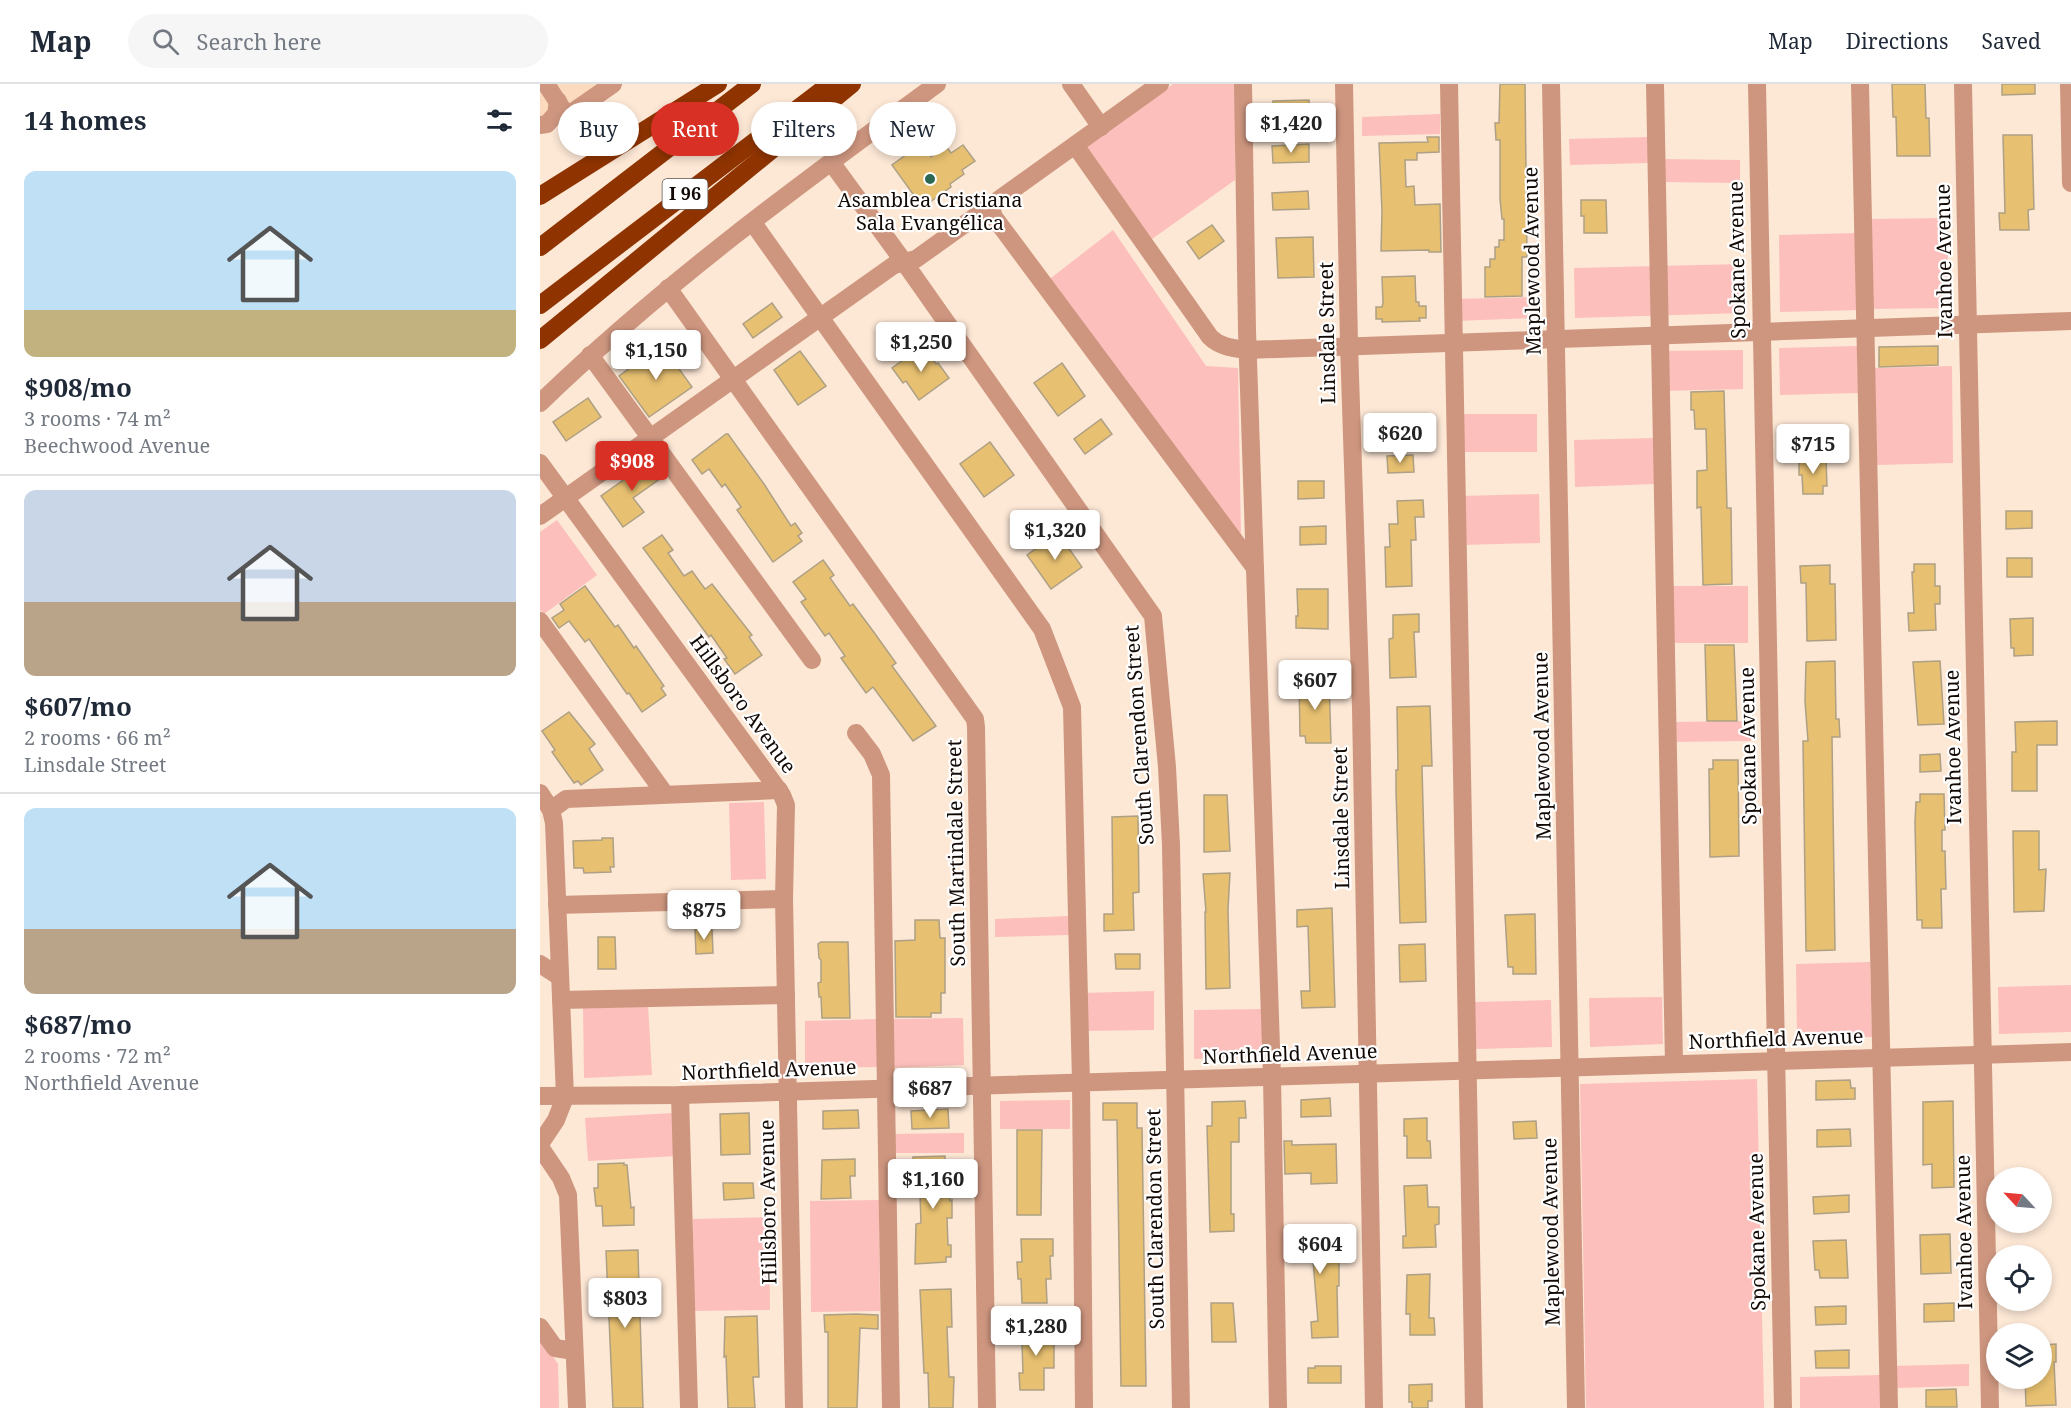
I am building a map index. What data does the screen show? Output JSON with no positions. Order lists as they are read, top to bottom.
{
  "streets": {
    "highway": ["I 96"],
    "street": [
      "Spokane Avenue",
      "Maplewood Avenue",
      "Ivanhoe Avenue",
      "Linsdale Street",
      "Hillsboro Avenue",
      "South Clarendon Street",
      "South Martindale Street",
      "Northfield Avenue"
    ]
  },
  "crossings": [
    ["Spokane Avenue", "Northfield Avenue"],
    ["Maplewood Avenue", "Northfield Avenue"],
    ["Ivanhoe Avenue", "Northfield Avenue"],
    ["Linsdale Street", "Northfield Avenue"],
    ["Hillsboro Avenue", "Northfield Avenue"],
    ["South Clarendon Street", "Northfield Avenue"],
    ["South Martindale Street", "Northfield Avenue"]
  ],
  "places": ["Asamblea Cristiana Sala Evangélica"],
  "north": "top left",
  "page": {
    "header": "Map",
    "search": "Search here",
    "nav": ["Map", "Directions", "Saved"],
    "heading": "14 homes",
    "chip": [
      "Buy",
      "Rent",
      "Filters",
      "New"
    ],
    "price": [
      "$1,420",
      "$1,250",
      "$1,150",
      "$620",
      "$715",
      "$908",
      "$1,320",
      "$607",
      "$875",
      "$687",
      "$1,160",
      "$604",
      "$803",
      "$1,280"
    ],
    "list": [
      {
        "name": "$908/mo",
        "note": "3 rooms · 74 m² · Beechwood Avenue"
      },
      {
        "name": "$607/mo",
        "note": "2 rooms · 66 m² · Linsdale Street"
      },
      {
        "name": "$687/mo",
        "note": "2 rooms · 72 m² · Northfield Avenue"
      }
    ]
  }
}
